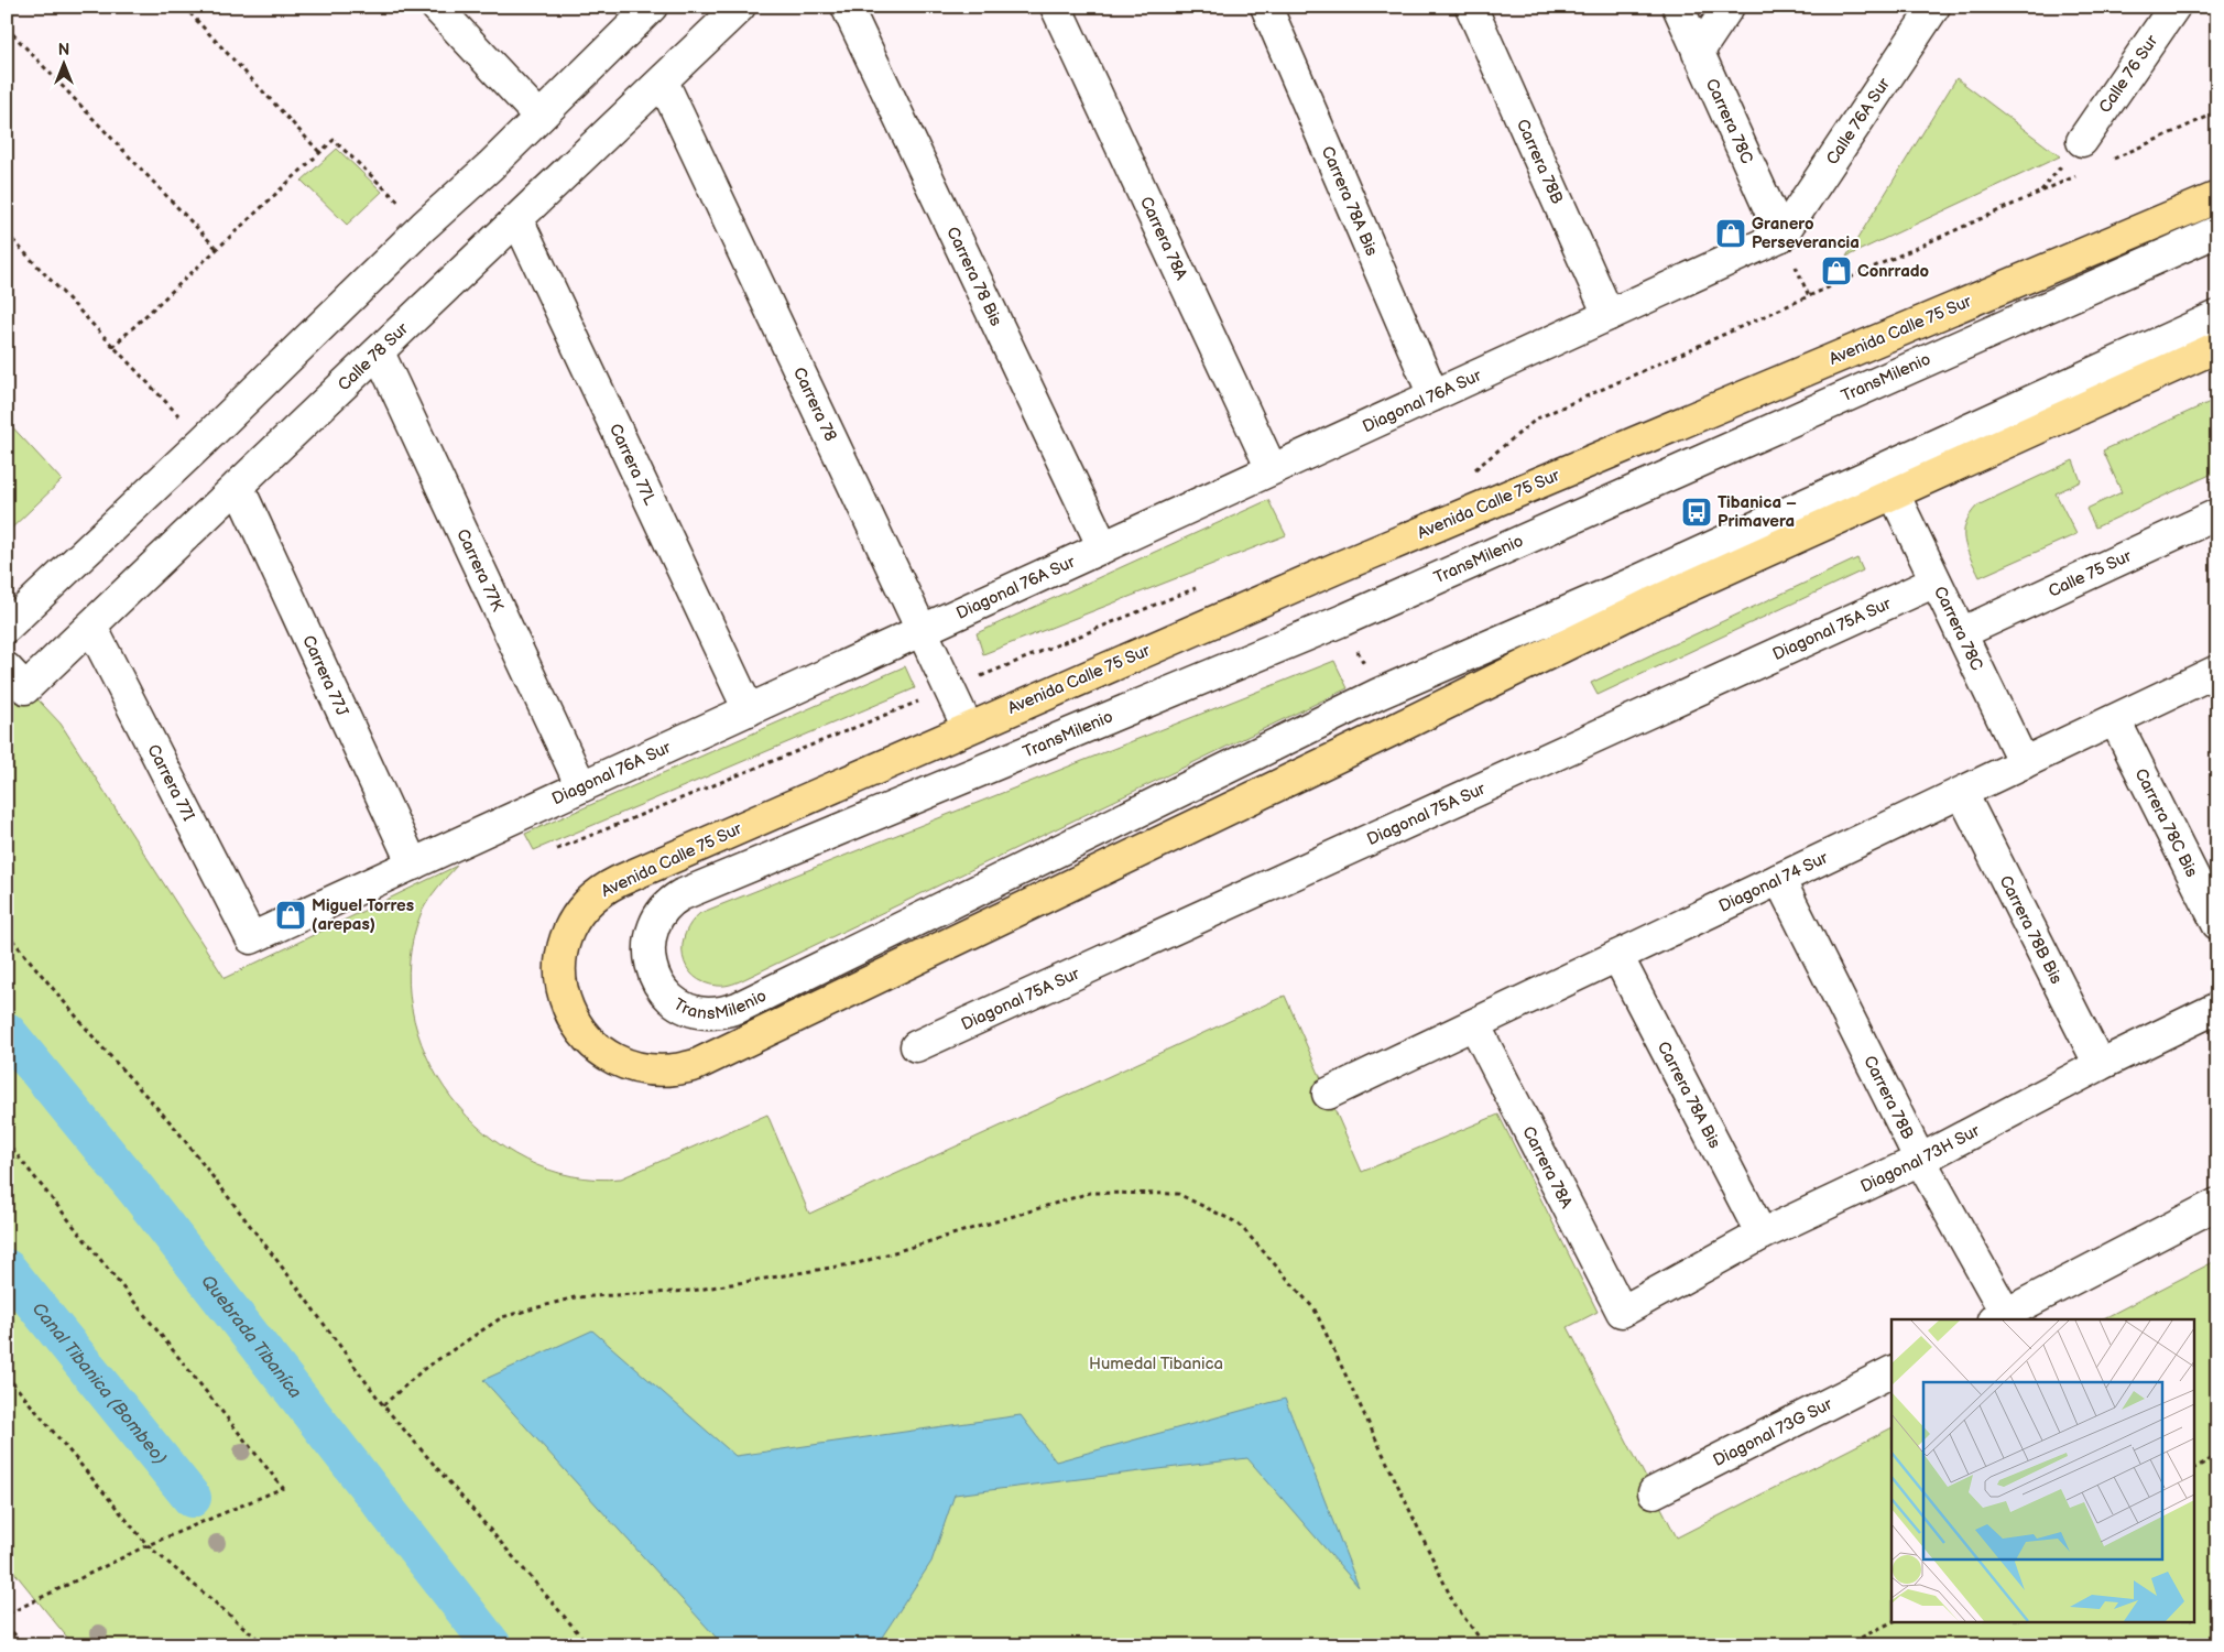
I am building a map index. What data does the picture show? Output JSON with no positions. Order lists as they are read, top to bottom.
{
  "streets": {
    "main road": ["Avenida Calle 75 Sur"],
    "street": [
      "Calle 76 Sur",
      "Carrera 78C",
      "Calle 76A Sur",
      "Carrera 78B",
      "Carrera 78A Bis",
      "Carrera 78A",
      "Carrera 78 Bis",
      "Calle 78 Sur",
      "TransMilenio",
      "Diagonal 76A Sur",
      "Carrera 78",
      "Carrera 77L",
      "Carrera 77K",
      "Calle 75 Sur",
      "Diagonal 75A Sur",
      "Carrera 77J",
      "Carrera 77I",
      "Carrera 78C Bis",
      "Diagonal 74 Sur",
      "Carrera 78B Bis",
      "Diagonal 73H Sur",
      "Diagonal 73G Sur"
    ]
  },
  "crossings": [
    ["Carrera 78C", "Calle 76A Sur"],
    ["Carrera 78C", "Avenida Calle 75 Sur"],
    ["Carrera 78C", "Diagonal 76A Sur"],
    ["Carrera 78C", "Calle 75 Sur"],
    ["Carrera 78C", "Diagonal 75A Sur"],
    ["Carrera 78C", "Diagonal 74 Sur"],
    ["Calle 76A Sur", "Diagonal 76A Sur"],
    ["Carrera 78B", "Diagonal 76A Sur"],
    ["Carrera 78B", "Diagonal 74 Sur"],
    ["Carrera 78B", "Diagonal 73H Sur"],
    ["Carrera 78A Bis", "Diagonal 76A Sur"],
    ["Carrera 78A Bis", "Diagonal 74 Sur"],
    ["Carrera 78A Bis", "Diagonal 73H Sur"],
    ["Carrera 78A", "Diagonal 76A Sur"],
    ["Carrera 78A", "Diagonal 74 Sur"],
    ["Carrera 78A", "Diagonal 73H Sur"],
    ["Carrera 78 Bis", "Diagonal 76A Sur"],
    ["Avenida Calle 75 Sur", "Carrera 78"],
    ["Calle 78 Sur", "Carrera 78"],
    ["Calle 78 Sur", "Carrera 77L"],
    ["Calle 78 Sur", "Carrera 77K"],
    ["Calle 78 Sur", "Carrera 77J"],
    ["Calle 78 Sur", "Carrera 77I"],
    ["Diagonal 76A Sur", "Carrera 78"],
    ["Diagonal 76A Sur", "Carrera 77L"],
    ["Diagonal 76A Sur", "Carrera 77K"],
    ["Diagonal 76A Sur", "Carrera 77J"],
    ["Diagonal 76A Sur", "Carrera 77I"],
    ["Carrera 78C Bis", "Diagonal 74 Sur"],
    ["Diagonal 74 Sur", "Carrera 78B Bis"],
    ["Carrera 78B Bis", "Diagonal 73H Sur"]
  ],
  "water": ["Quebrada Tibaníca", "Canal Tibanica (Bombeo)"],
  "parks": ["Humedal Tibanica"],
  "places": {
    "shop": ["Granero Perseverancia", "Conrrado", "Miguel Torres (arepas)"],
    "bus stop": ["Tibanica – Primavera"]
  },
  "north": "top"
}
